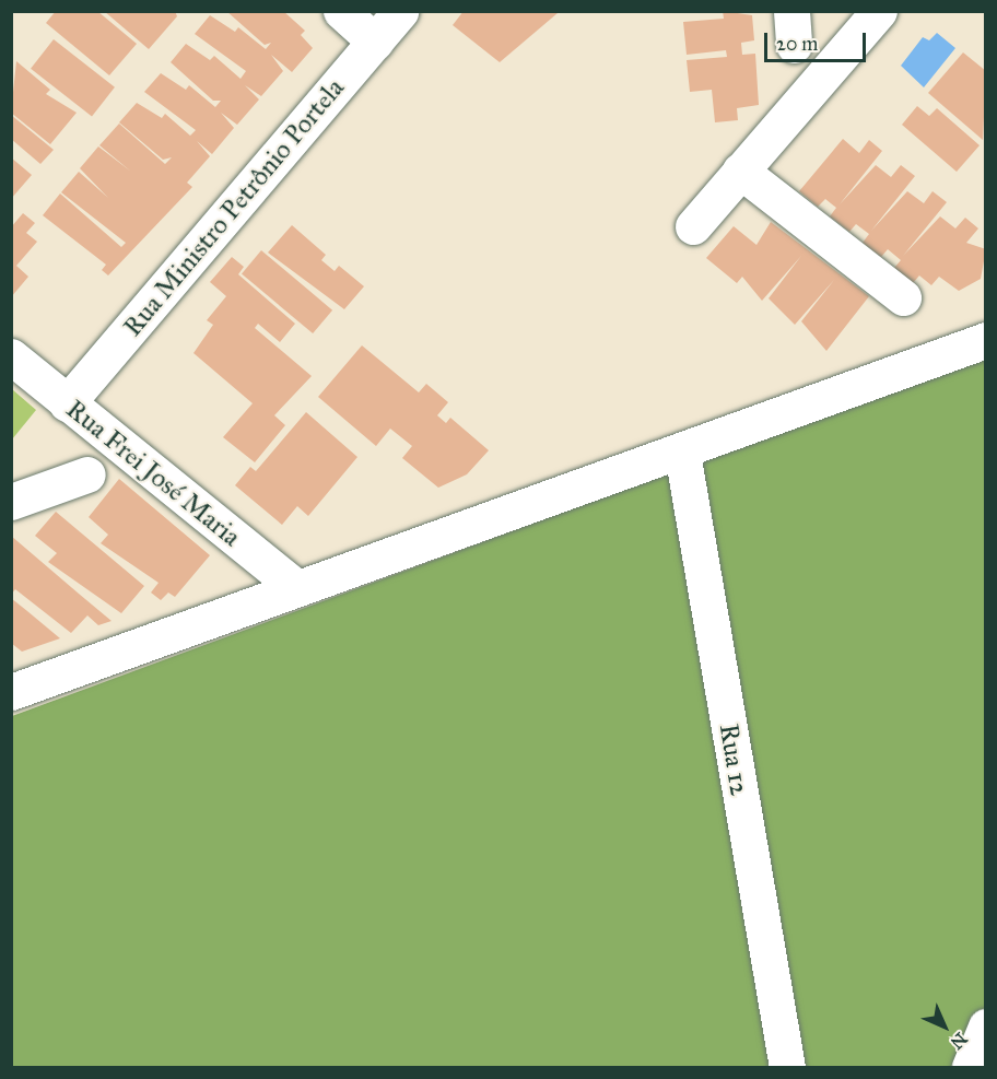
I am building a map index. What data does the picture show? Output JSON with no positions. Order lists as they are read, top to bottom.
{
  "streets": {
    "street": ["Rua Ministro Petrônio Portela", "Rua Frei José Maria", "Rua 12"]
  },
  "crossings": [
    ["Rua Ministro Petrônio Portela", "Rua Frei José Maria"]
  ],
  "scale_bar": "20 m",
  "north": "bottom right"
}
